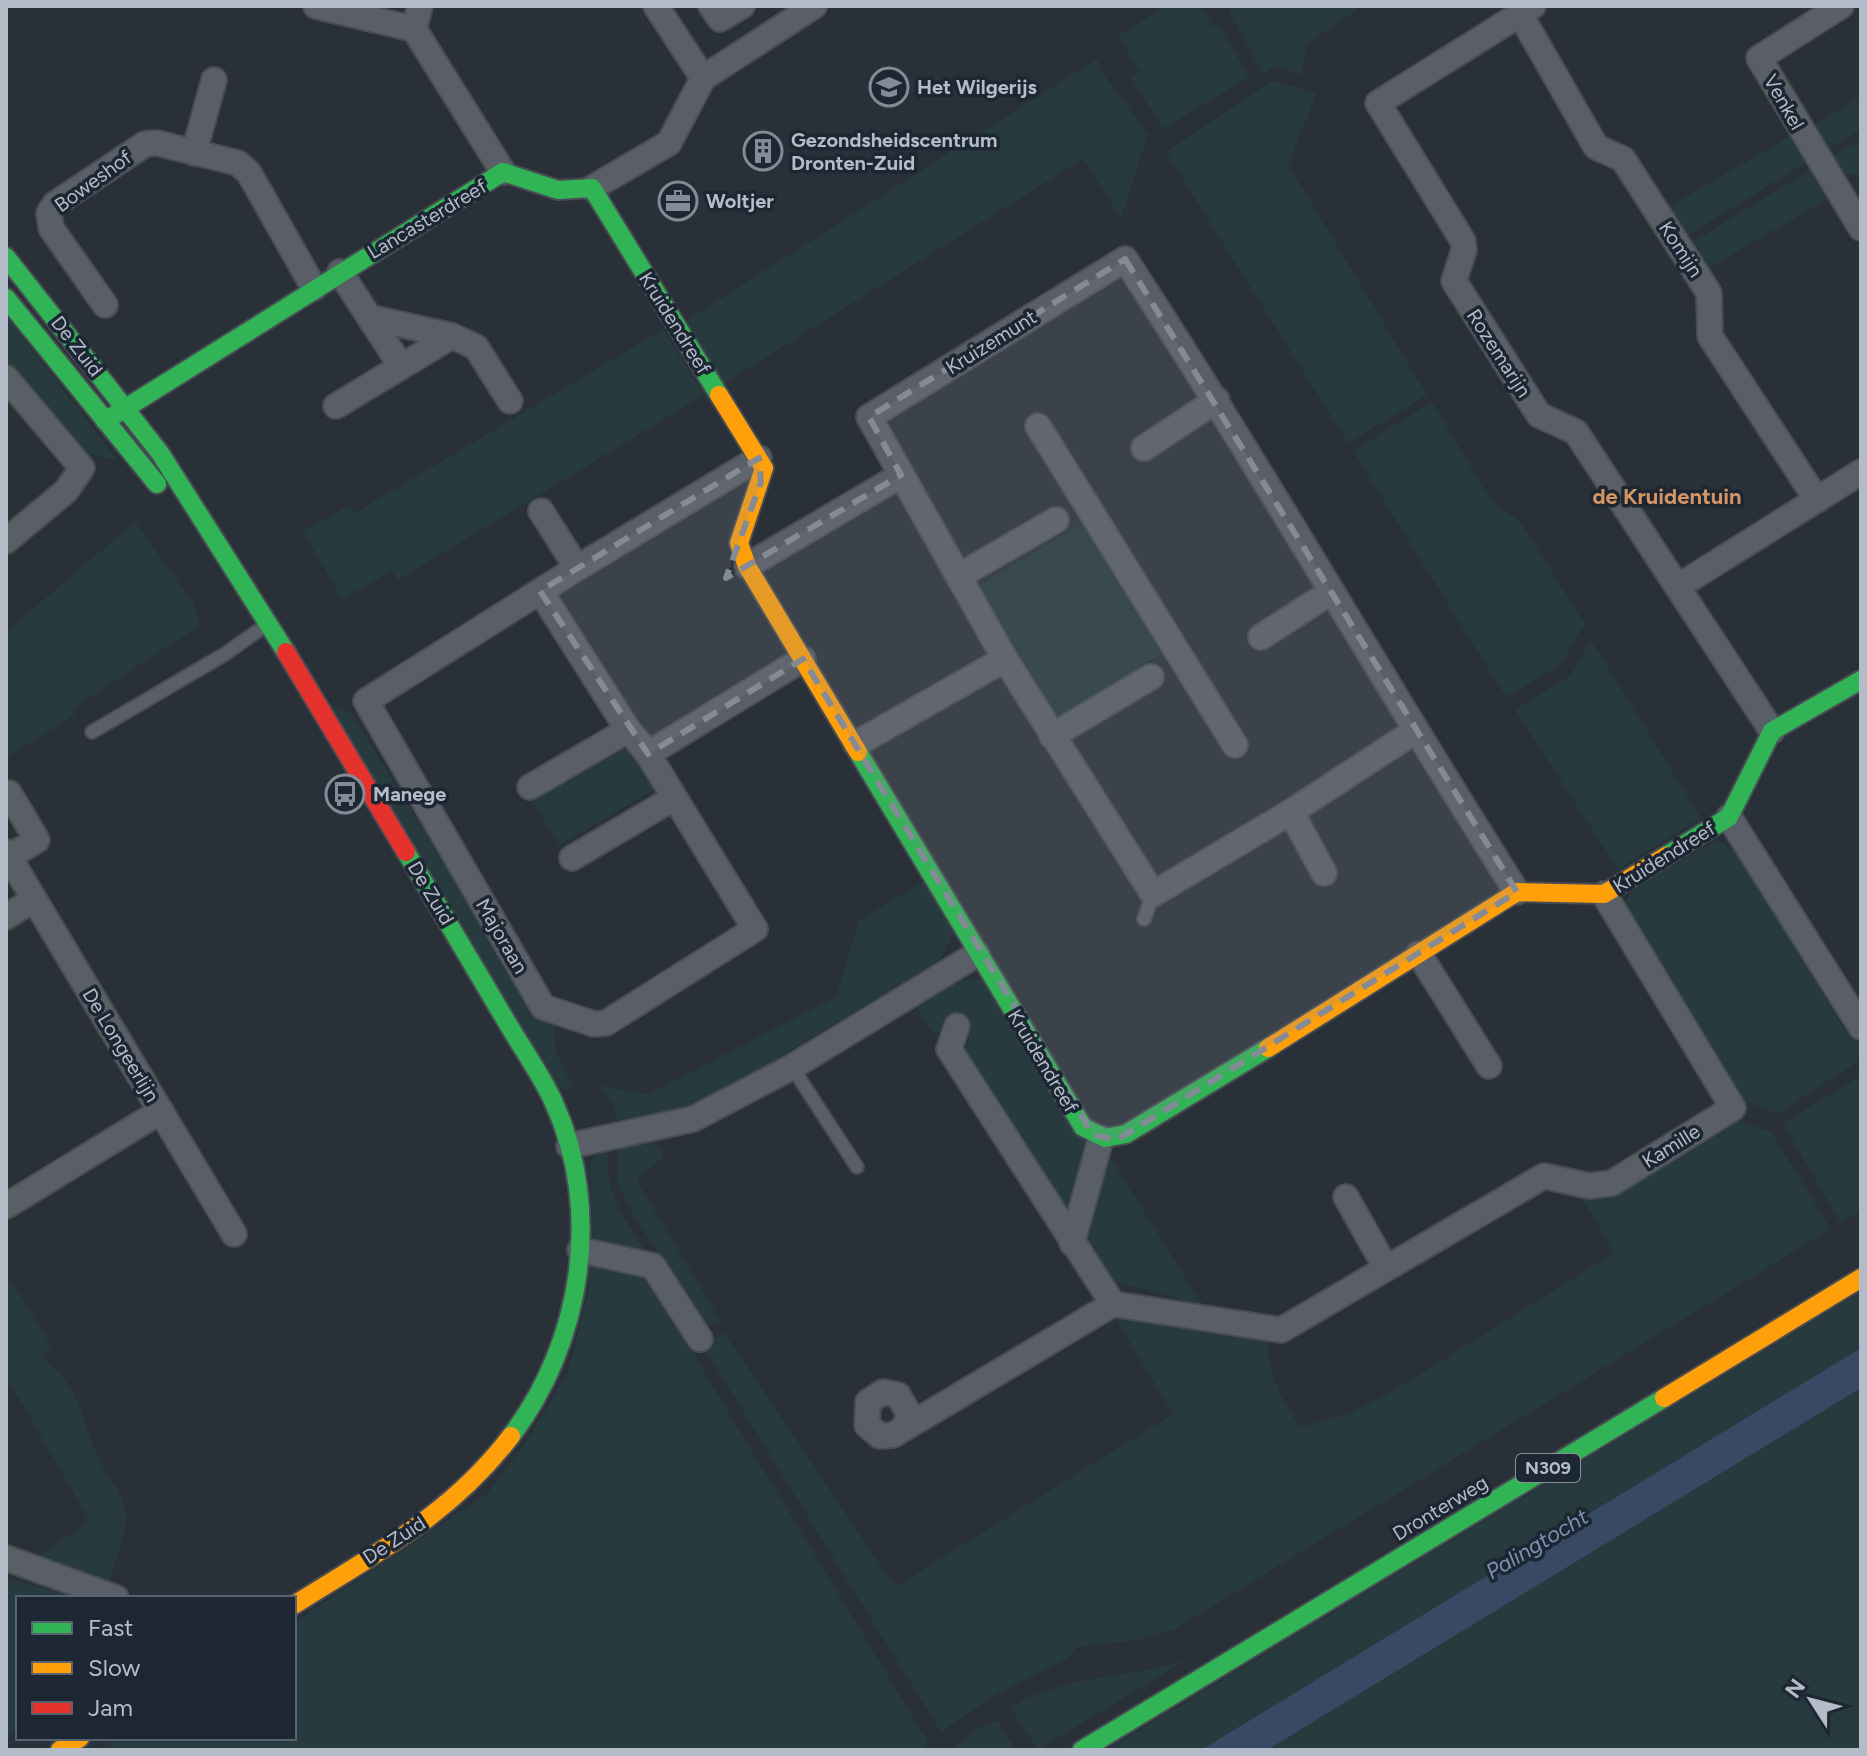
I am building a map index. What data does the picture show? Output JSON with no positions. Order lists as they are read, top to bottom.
{
  "streets": {
    "street": [
      "Venkel",
      "Boweshof",
      "Lancasterdreef",
      "Komijn",
      "Kruidendreef",
      "Kruizemunt",
      "De Zuid",
      "Rozemarijn",
      "Majoraan",
      "De Longeerlijn",
      "Kamille",
      "N309",
      "Dronterweg"
    ]
  },
  "crossings": [
    ["Boweshof", "Lancasterdreef"],
    ["Lancasterdreef", "Kruidendreef"],
    ["Lancasterdreef", "De Zuid"],
    ["Komijn", "Rozemarijn"],
    ["Kruidendreef", "Kruizemunt"],
    ["Kruidendreef", "Rozemarijn"],
    ["Kruidendreef", "Kamille"]
  ],
  "districts": ["de Kruidentuin"],
  "water": ["Palingtocht"],
  "places": {
    "school or university": ["Het Wilgerijs"],
    "building": ["Gezondsheidscentrum Dronten-Zuid"],
    "office": ["Woltjer"],
    "bus stop": ["Manege"]
  },
  "legend": ["Fast", "Slow", "Jam"],
  "north": "top left"
}
